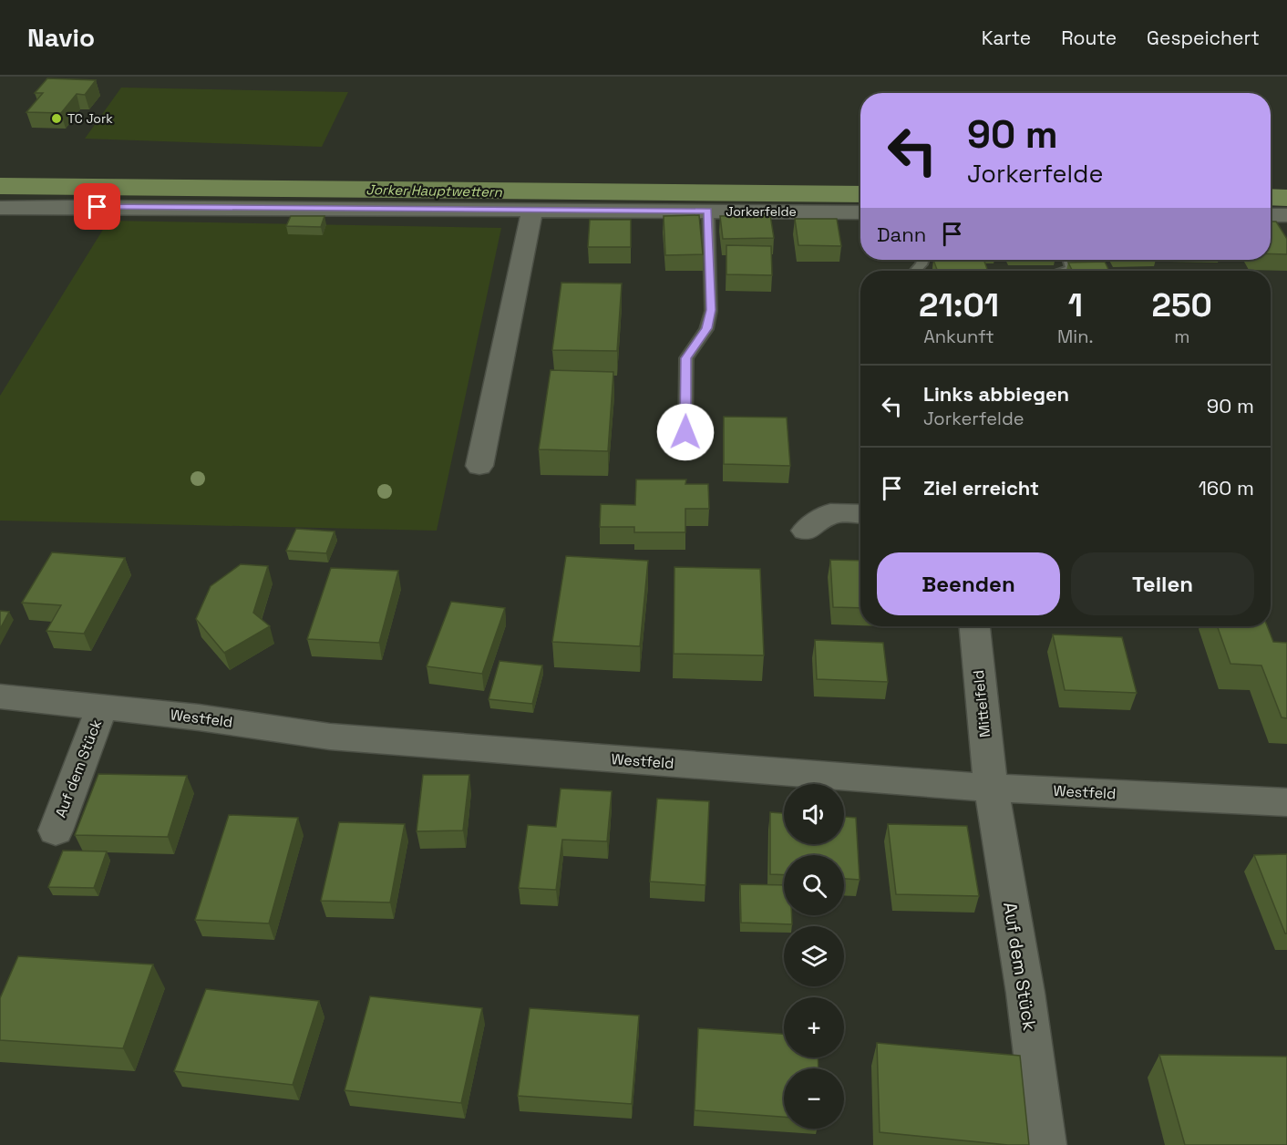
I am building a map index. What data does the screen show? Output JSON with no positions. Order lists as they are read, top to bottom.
{
  "streets": {
    "street": [
      "Jorkerfelde",
      "Mittelfeld",
      "Westfeld",
      "Auf dem Stück"
    ]
  },
  "crossings": [
    ["Mittelfeld", "Westfeld"],
    ["Mittelfeld", "Auf dem Stück"],
    ["Westfeld", "Auf dem Stück"]
  ],
  "water": ["Jorker Hauptwettern"],
  "places": ["TC Jork"],
  "page": {
    "header": "Navio",
    "nav": ["Karte", "Route", "Gespeichert"],
    "turn": ["90 m", "Jorkerfelde"],
    "then": "Dann",
    "eta": [
      "21:01",
      "Ankunft",
      "1",
      "Min.",
      "250",
      "m"
    ],
    "list": [
      {
        "name": "Links abbiegen",
        "note": "Jorkerfelde",
        "value": "90 m"
      },
      {
        "name": "Ziel erreicht",
        "value": "160 m"
      }
    ],
    "buttons": ["Beenden", "Teilen"],
    "map_buttons": ["+", "−"]
  }
}
